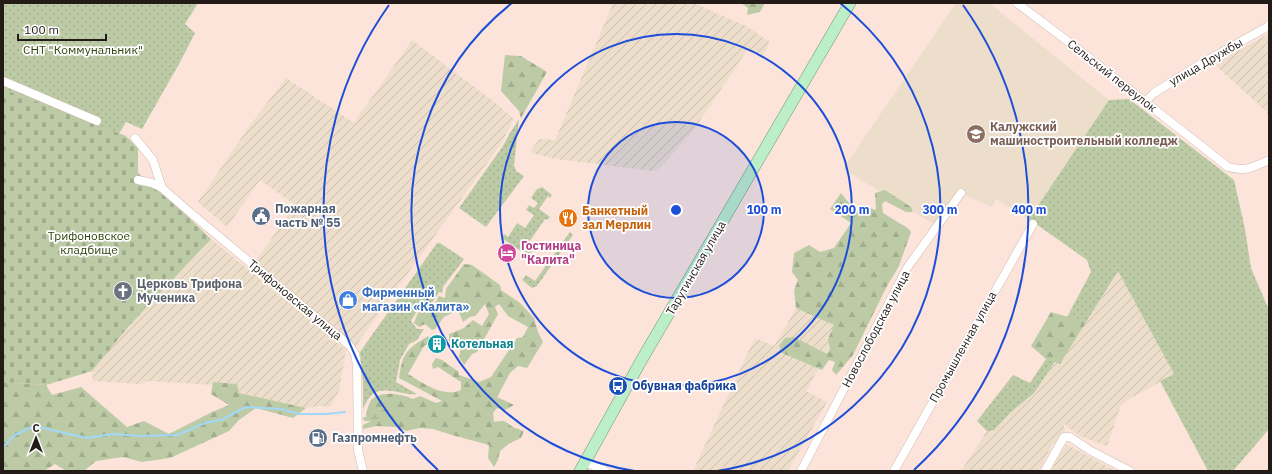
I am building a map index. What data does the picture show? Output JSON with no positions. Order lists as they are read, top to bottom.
{
  "streets": {
    "main road": ["Тарутинская улица"],
    "street": [
      "улица Дружбы",
      "Сельский переулок",
      "Трифоновская улица",
      "Новослободская улица",
      "Промышленная улица"
    ]
  },
  "crossings": [
    ["улица Дружбы", "Сельский переулок"]
  ],
  "parks": ["СНТ \"Коммунальник\"", "Трифоновское кладбище"],
  "places": {
    "school or university": ["Калужский машиностроительный колледж"],
    "public building": ["Пожарная часть № 55"],
    "restaurant": ["Банкетный зал Мерлин"],
    "hotel": ["Гостиница \"Калита\""],
    "church": ["Церковь Трифона Мученика"],
    "shop": ["Фирменный магазин «Калита»"],
    "building": ["Котельная"],
    "bus stop": ["Обувная фабрика"],
    "fuel station": ["Газпромнефть"]
  },
  "scale_bar": "100 m",
  "north": "top",
  "rings": [
    "100 m",
    "200 m",
    "300 m",
    "400 m"
  ]
}
